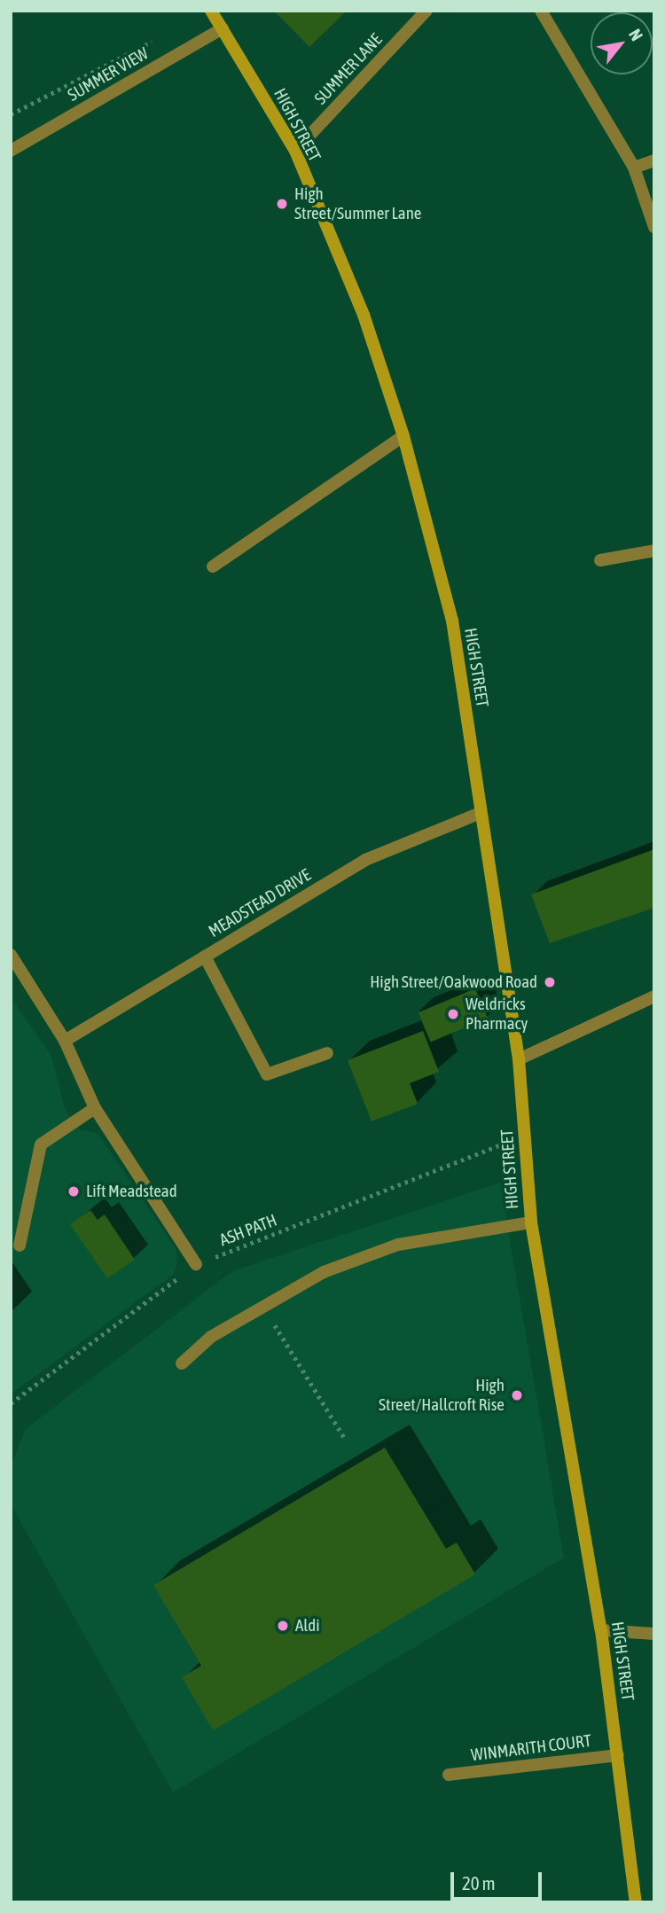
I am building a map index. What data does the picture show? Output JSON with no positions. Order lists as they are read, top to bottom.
{
  "streets": {
    "main road": ["HIGH STREET"],
    "street": [
      "SUMMER LANE",
      "SUMMER VIEW",
      "MEADSTEAD DRIVE",
      "WINMARITH COURT"
    ],
    "path": ["ASH PATH"]
  },
  "crossings": [
    ["SUMMER LANE", "HIGH STREET"],
    ["SUMMER VIEW", "HIGH STREET"],
    ["HIGH STREET", "MEADSTEAD DRIVE"],
    ["HIGH STREET", "ASH PATH"],
    ["HIGH STREET", "WINMARITH COURT"]
  ],
  "places": [
    "High Street/Summer Lane",
    "High Street/Oakwood Road",
    "Weldricks Pharmacy",
    "Lift Meadstead",
    "High Street/Hallcroft Rise",
    "Aldi"
  ],
  "scale_bar": "20 m",
  "north": "top right"
}
